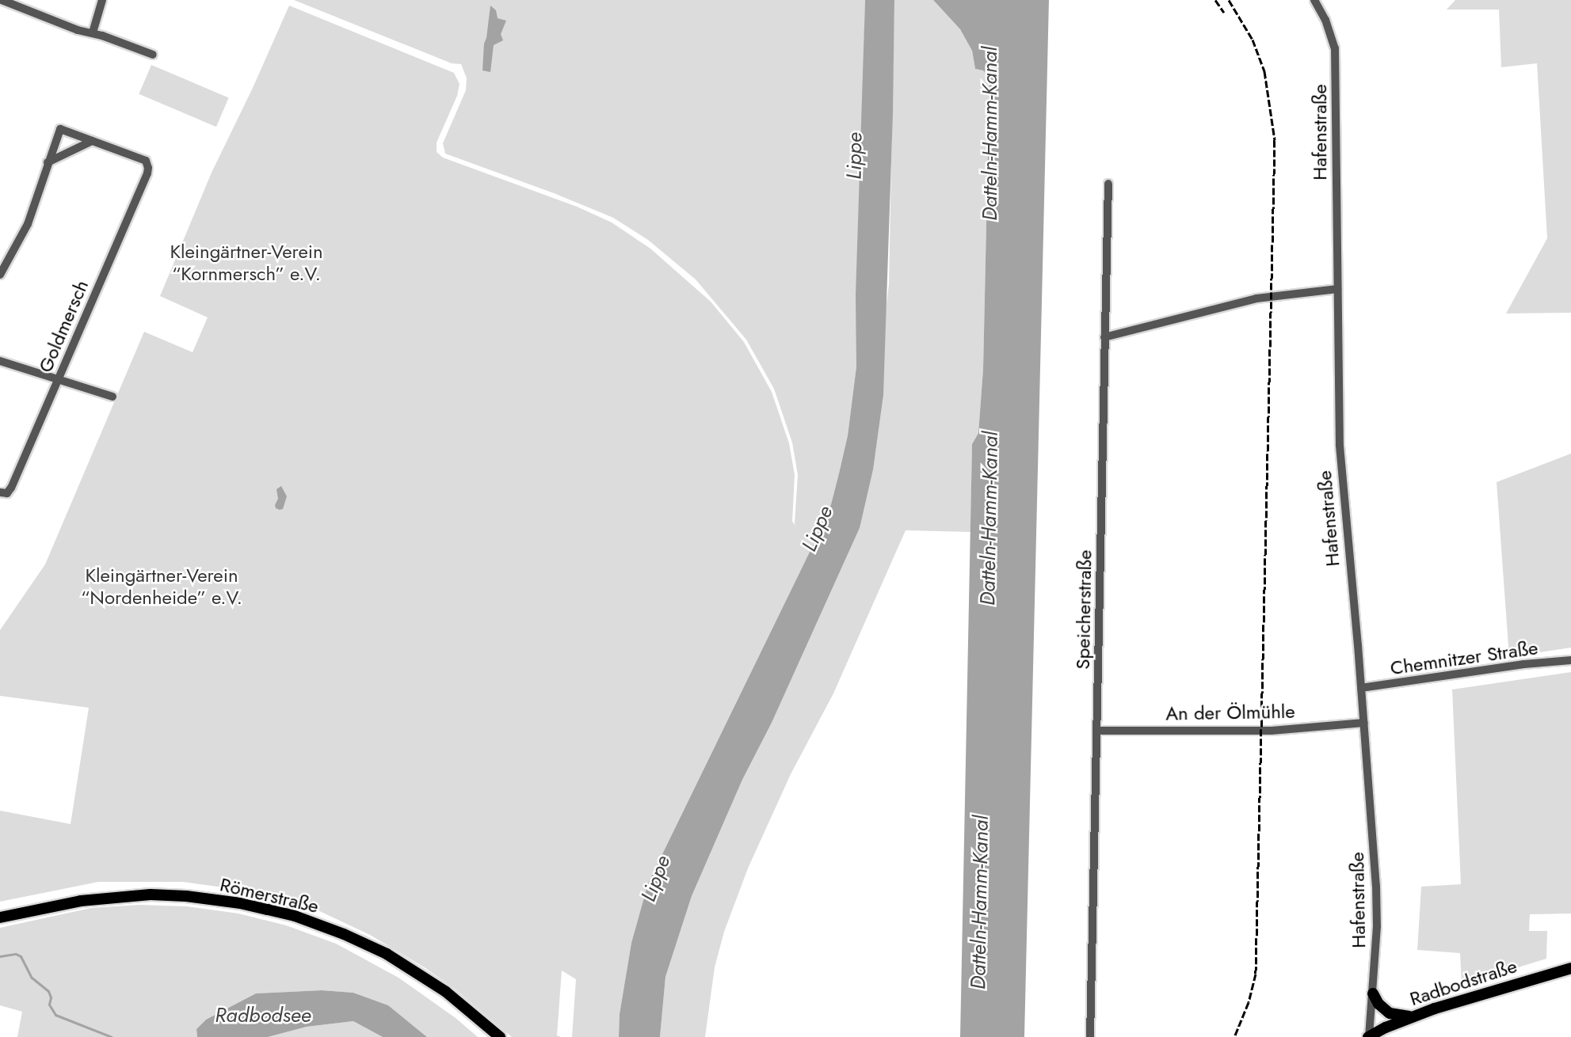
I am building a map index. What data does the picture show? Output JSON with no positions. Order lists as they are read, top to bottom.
{
  "streets": {
    "main road": ["Römerstraße", "Radbodstraße"],
    "street": [
      "Hafenstraße",
      "Goldmersch",
      "Speicherstraße",
      "Chemnitzer Straße",
      "An der Ölmühle"
    ]
  },
  "crossings": [
    ["Hafenstraße", "Chemnitzer Straße"],
    ["Hafenstraße", "An der Ölmühle"],
    ["Hafenstraße", "Radbodstraße"],
    ["Speicherstraße", "An der Ölmühle"]
  ],
  "water": ["Datteln-Hamm-Kanal", "Lippe", "Radbodsee"],
  "parks": ["Kleingärtner-Verein “Kornmersch” e.V.", "Kleingärtner-Verein “Nordenheide” e.V."]
}
